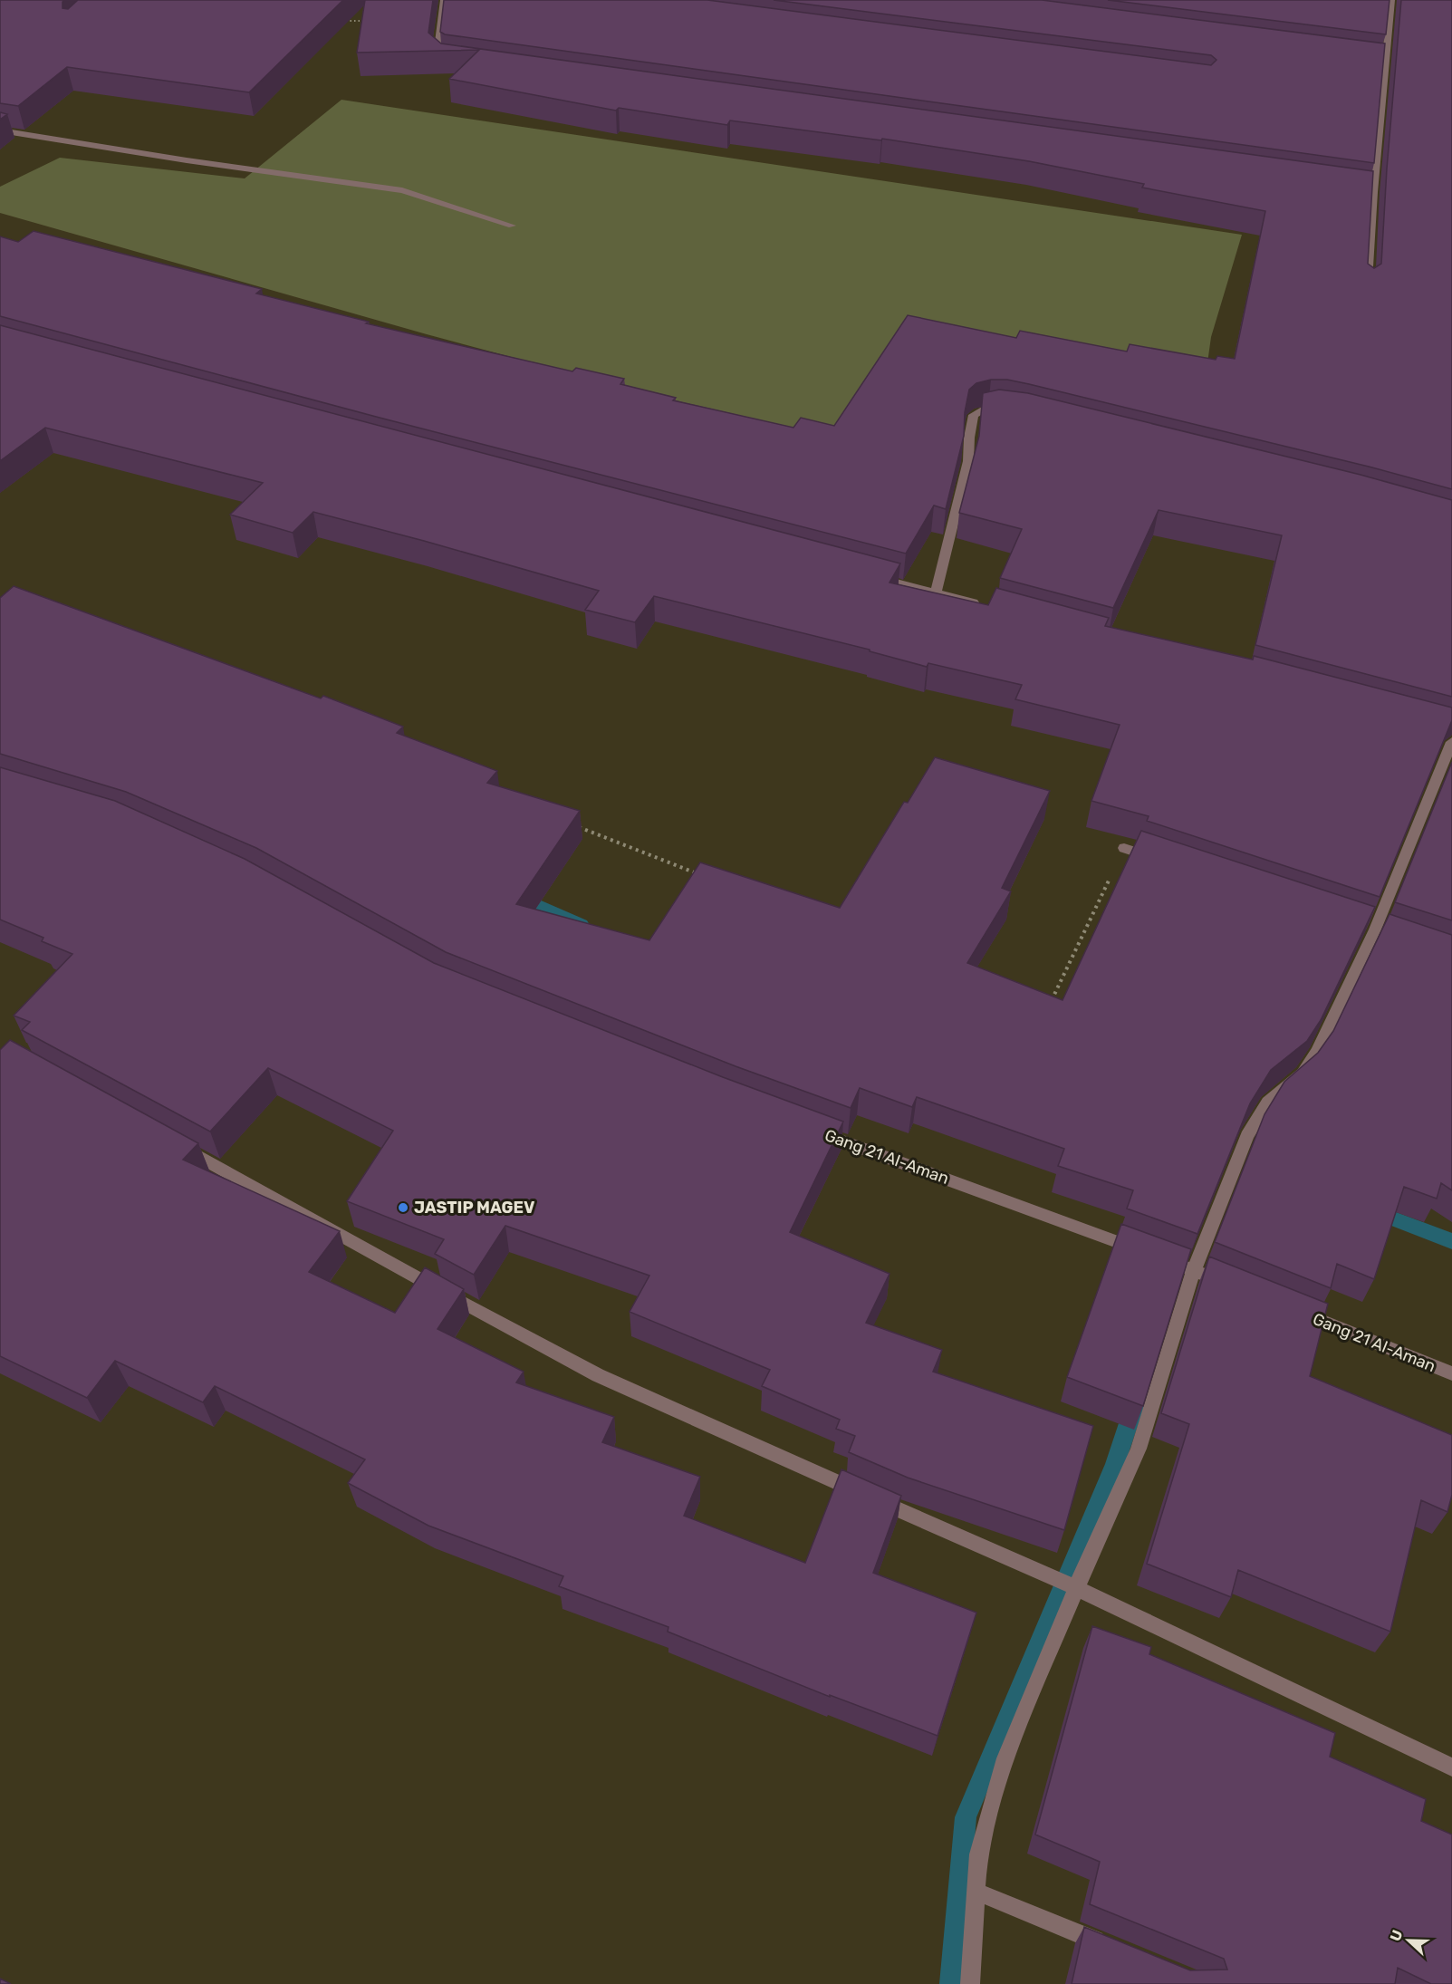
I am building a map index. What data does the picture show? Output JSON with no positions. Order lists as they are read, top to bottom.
{
  "streets": {
    "street": ["Gang 21 Al-Aman"]
  },
  "places": ["JASTIP MAGEV"],
  "north": "left"
}
